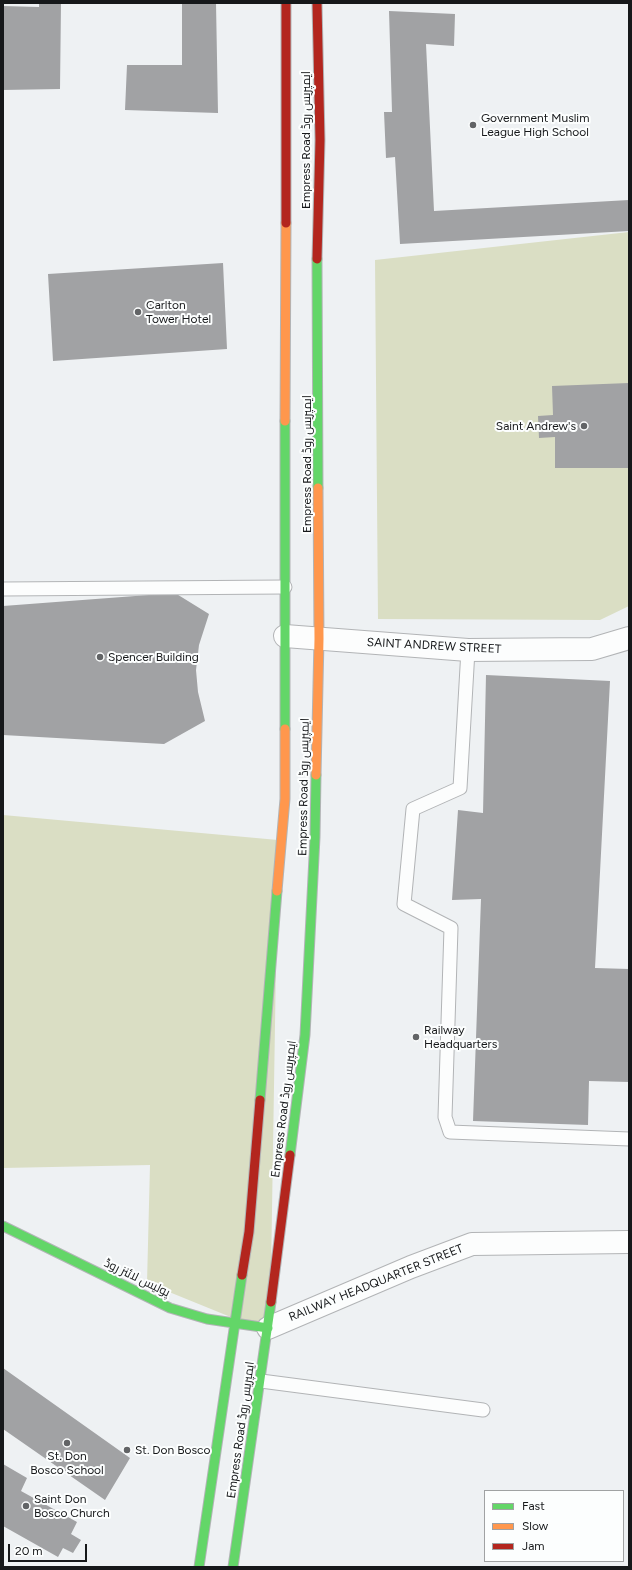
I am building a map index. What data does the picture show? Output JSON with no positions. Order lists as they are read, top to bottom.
{
  "streets": {
    "main road": ["Empress Road ایمپریس روڈ", "پولیس لائنز روڈ"],
    "street": ["SAINT ANDREW STREET", "RAILWAY HEADQUARTER STREET"]
  },
  "crossings": [
    ["Empress Road ایمپریس روڈ", "SAINT ANDREW STREET"],
    ["Empress Road ایمپریس روڈ", "پولیس لائنز روڈ"],
    ["Empress Road ایمپریس روڈ", "RAILWAY HEADQUARTER STREET"],
    ["پولیس لائنز روڈ", "RAILWAY HEADQUARTER STREET"]
  ],
  "places": [
    "Government Muslim League High School",
    "Carlton Tower Hotel",
    "Saint Andrew's",
    "Spencer Building",
    "Railway Headquarters",
    "St. Don Bosco School",
    "St. Don Bosco",
    "Saint Don Bosco Church"
  ],
  "legend": ["Fast", "Slow", "Jam"],
  "scale_bar": "20 m"
}
